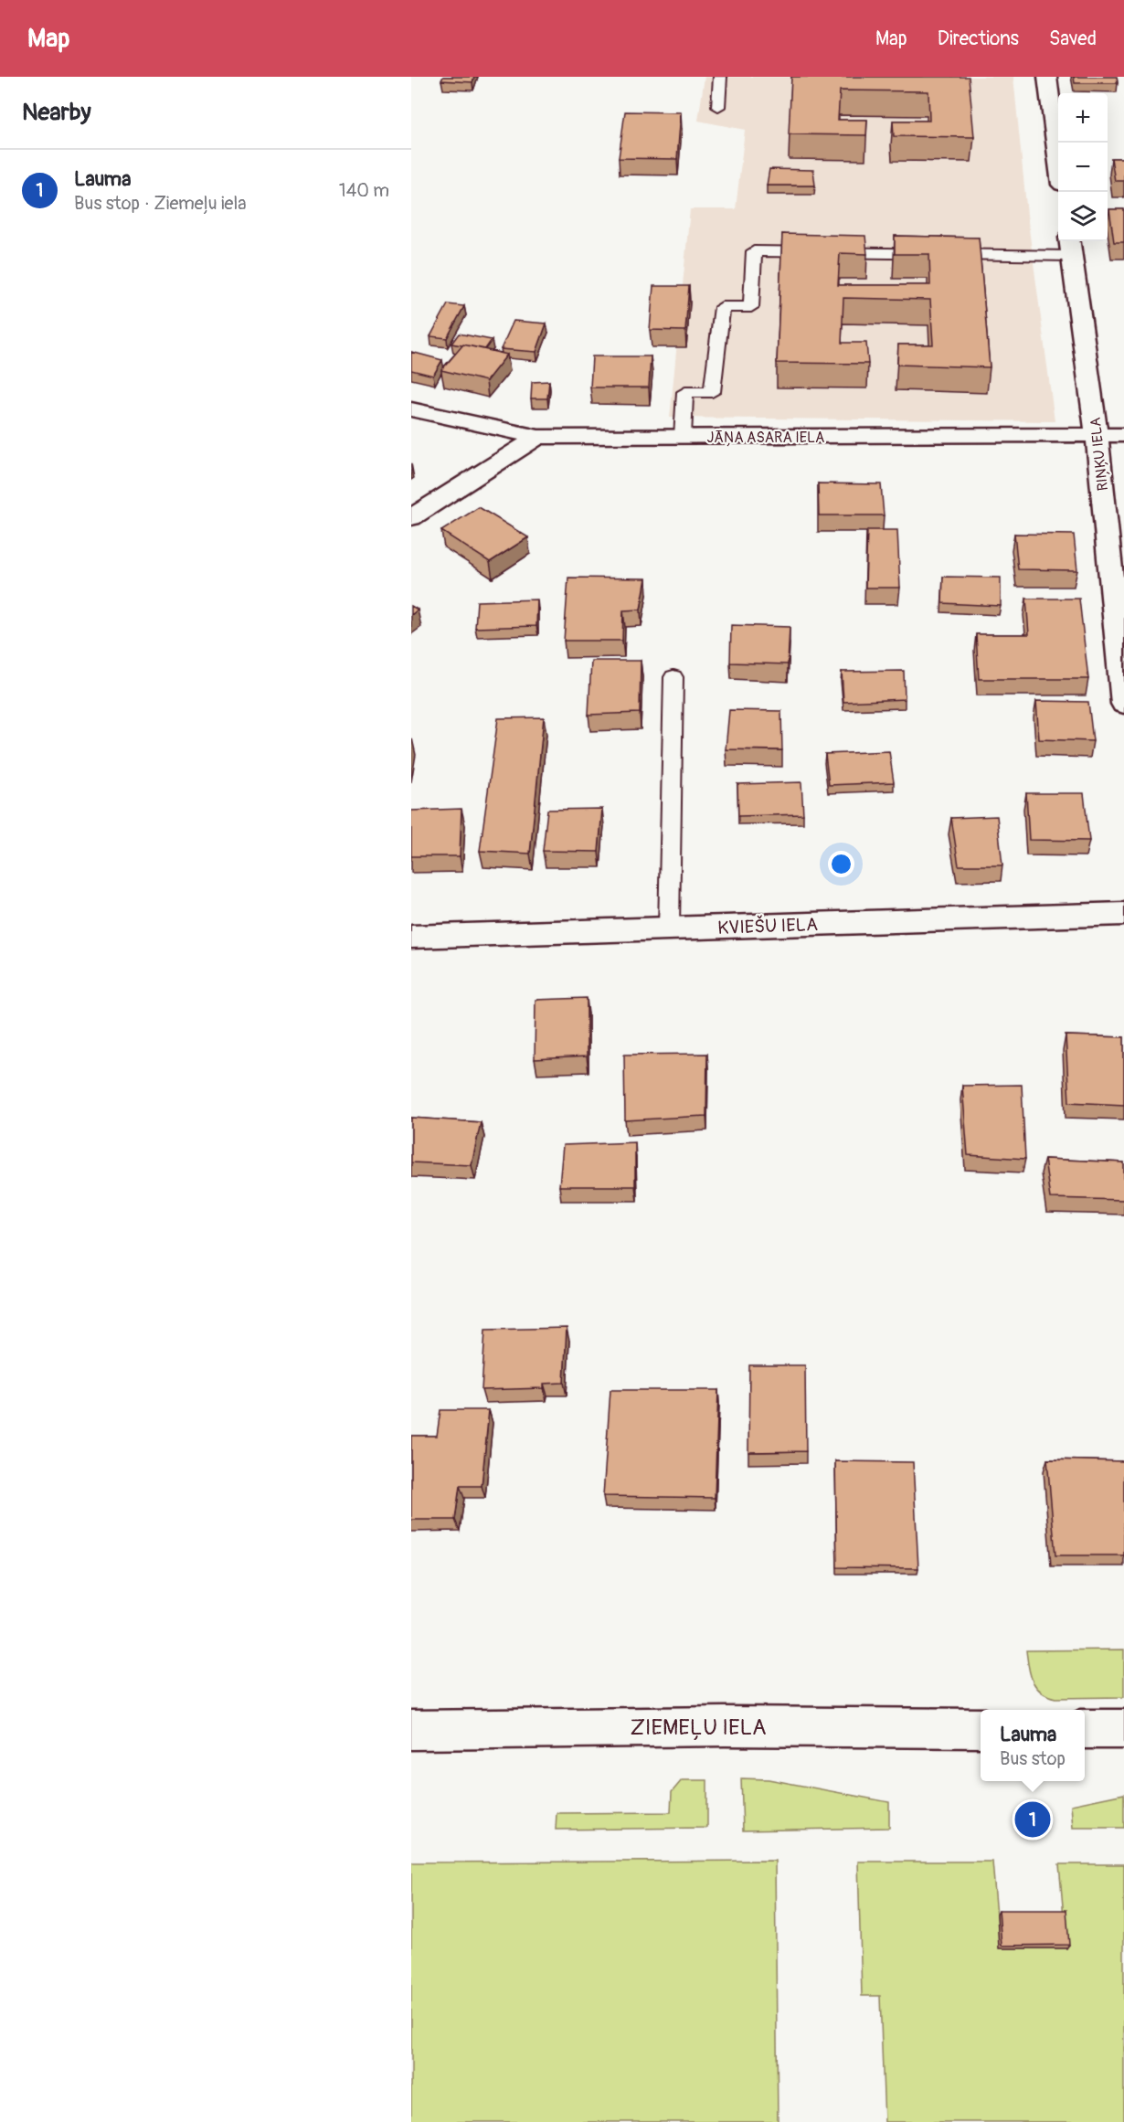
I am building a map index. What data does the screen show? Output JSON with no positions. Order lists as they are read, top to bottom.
{
  "streets": {
    "street": [
      "JĀŅA ASARA IELA",
      "RIŅĶU IELA",
      "KVIEŠU IELA",
      "ZIEMEĻU IELA"
    ]
  },
  "crossings": [
    ["JĀŅA ASARA IELA", "RIŅĶU IELA"]
  ],
  "page": {
    "header": "Map",
    "nav": ["Map", "Directions", "Saved"],
    "heading": "Nearby",
    "map_buttons": ["+", "−"],
    "list": [
      {
        "mark": "1",
        "name": "Lauma",
        "note": "Bus stop · Ziemeļu iela",
        "value": "140 m"
      }
    ],
    "popup": ["Lauma", "Bus stop"],
    "pins": "1"
  }
}
